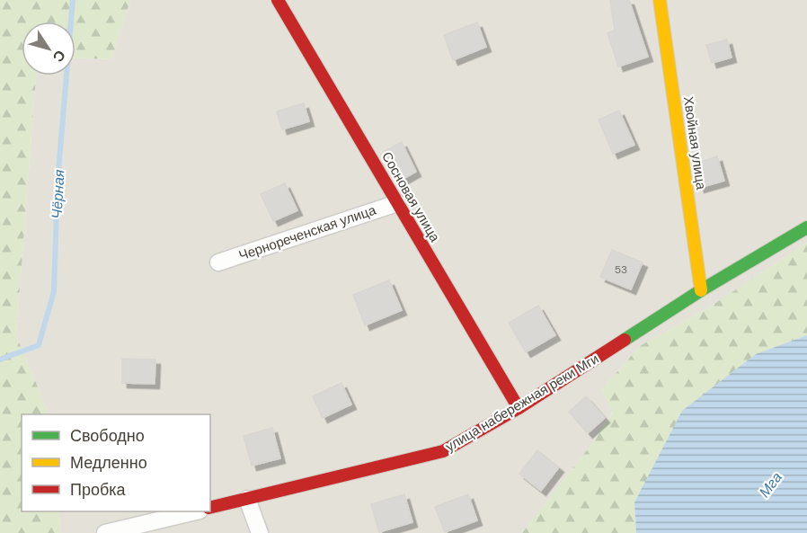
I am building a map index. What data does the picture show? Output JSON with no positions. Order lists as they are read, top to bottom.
{
  "streets": {
    "street": [
      "Хвойная улица",
      "Сосновая улица",
      "Чернореченская улица",
      "улица набережная реки Мги"
    ]
  },
  "crossings": [
    ["Хвойная улица", "улица набережная реки Мги"],
    ["Сосновая улица", "Чернореченская улица"],
    ["Сосновая улица", "улица набережная реки Мги"]
  ],
  "water": ["Чёрная", "Мга"],
  "house_numbers": ["53"],
  "legend": ["Свободно", "Медленно", "Пробка"],
  "north": "bottom right"
}
